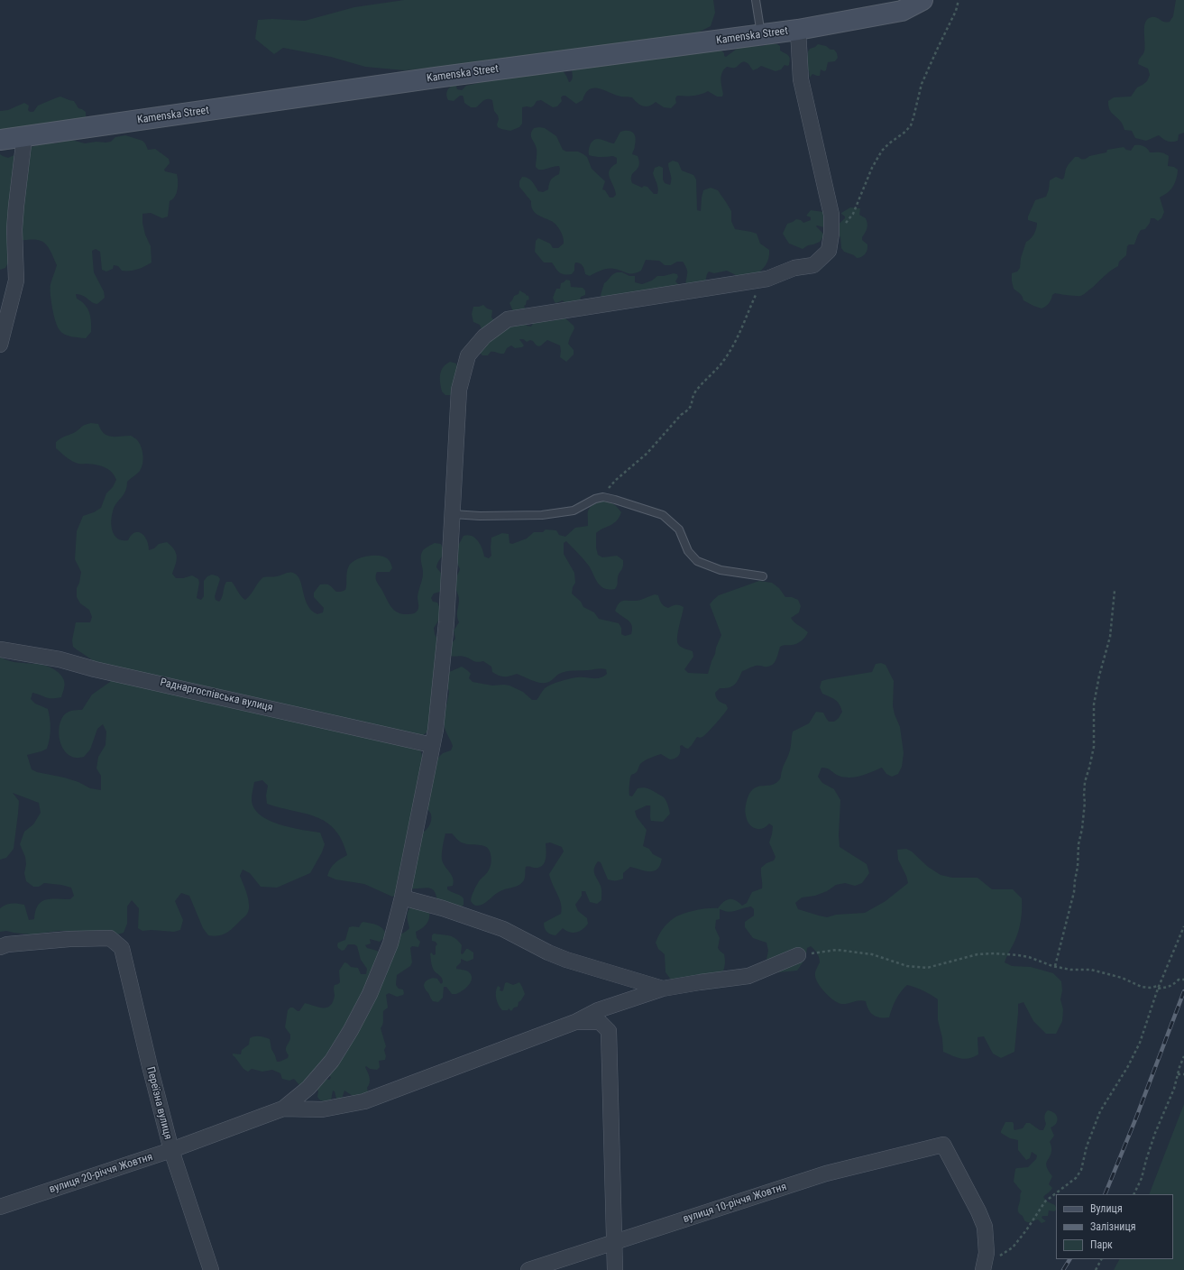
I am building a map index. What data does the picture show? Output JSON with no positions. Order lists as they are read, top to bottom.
{
  "streets": {
    "street": [
      "Kamenska Street",
      "Раднаргоспівська вулиця",
      "Переїзна вулиця",
      "вулиця 20-річчя Жовтня",
      "вулиця 10-річчя Жовтня"
    ]
  },
  "crossings": [
    ["Переїзна вулиця", "вулиця 20-річчя Жовтня"]
  ],
  "legend": ["Вулиця", "Залізниця", "Парк"]
}
